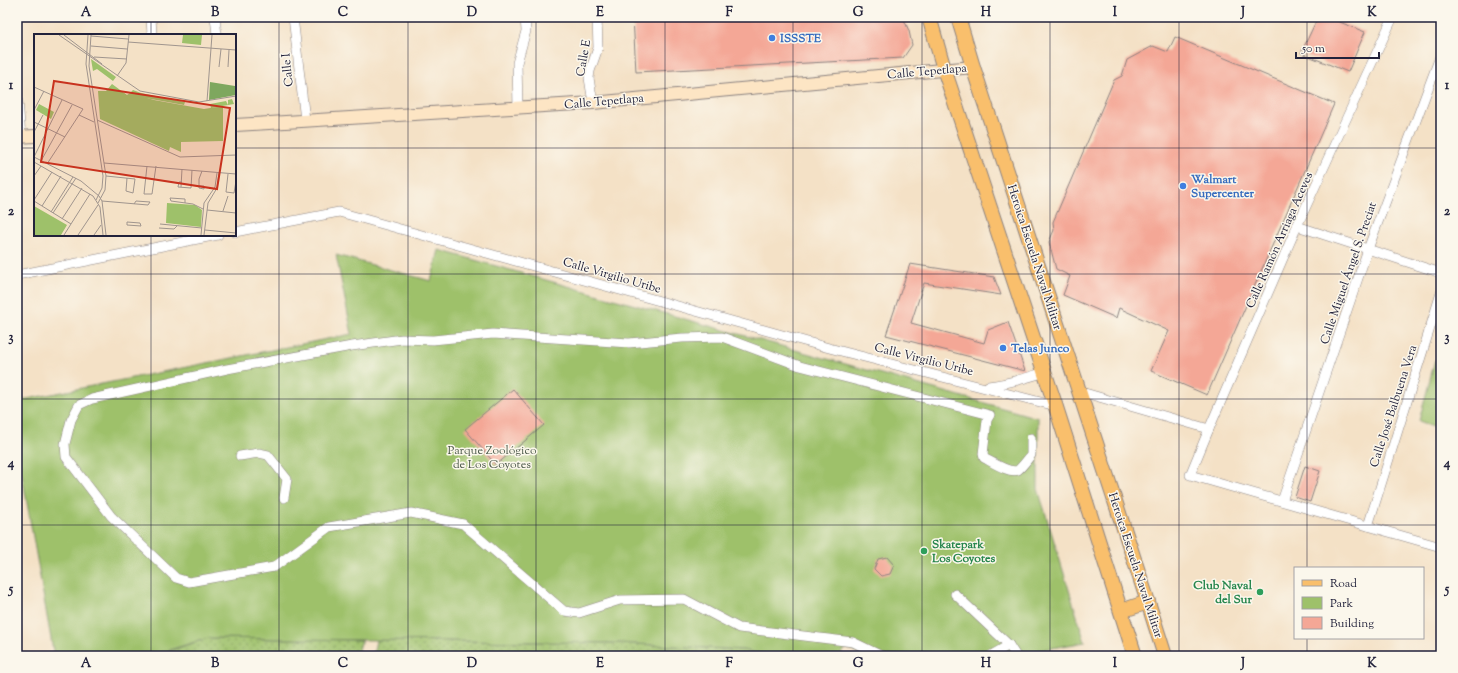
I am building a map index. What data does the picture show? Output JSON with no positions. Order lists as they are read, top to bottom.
{
  "streets": {
    "main road": ["Heroica Escuela Naval Militar"],
    "street": [
      "Calle E",
      "Calle I",
      "Calle Tepetlapa",
      "Calle Ramón Arriaga Aceves",
      "Calle Miguel Ángel S. Preciat",
      "Calle Virgilio Uribe",
      "Calle José Balbuena Vera"
    ]
  },
  "crossings": [
    ["Calle E", "Calle Tepetlapa"],
    ["Calle I", "Calle Tepetlapa"],
    ["Calle Tepetlapa", "Heroica Escuela Naval Militar"],
    ["Calle Ramón Arriaga Aceves", "Calle Miguel Ángel S. Preciat"]
  ],
  "parks": ["Parque Zoológico de Los Coyotes"],
  "places": [
    "ISSSTE",
    "Walmart Supercenter",
    "Telas Junco",
    "Skatepark Los Coyotes",
    "Club Naval del Sur"
  ],
  "legend": ["Road", "Park", "Building"],
  "scale_bar": "50 m",
  "grid": {
    "columns": [
      "A",
      "B",
      "C",
      "D",
      "E",
      "F",
      "G",
      "H",
      "I",
      "J",
      "K"
    ],
    "rows": [
      "1",
      "2",
      "3",
      "4",
      "5"
    ]
  }
}
